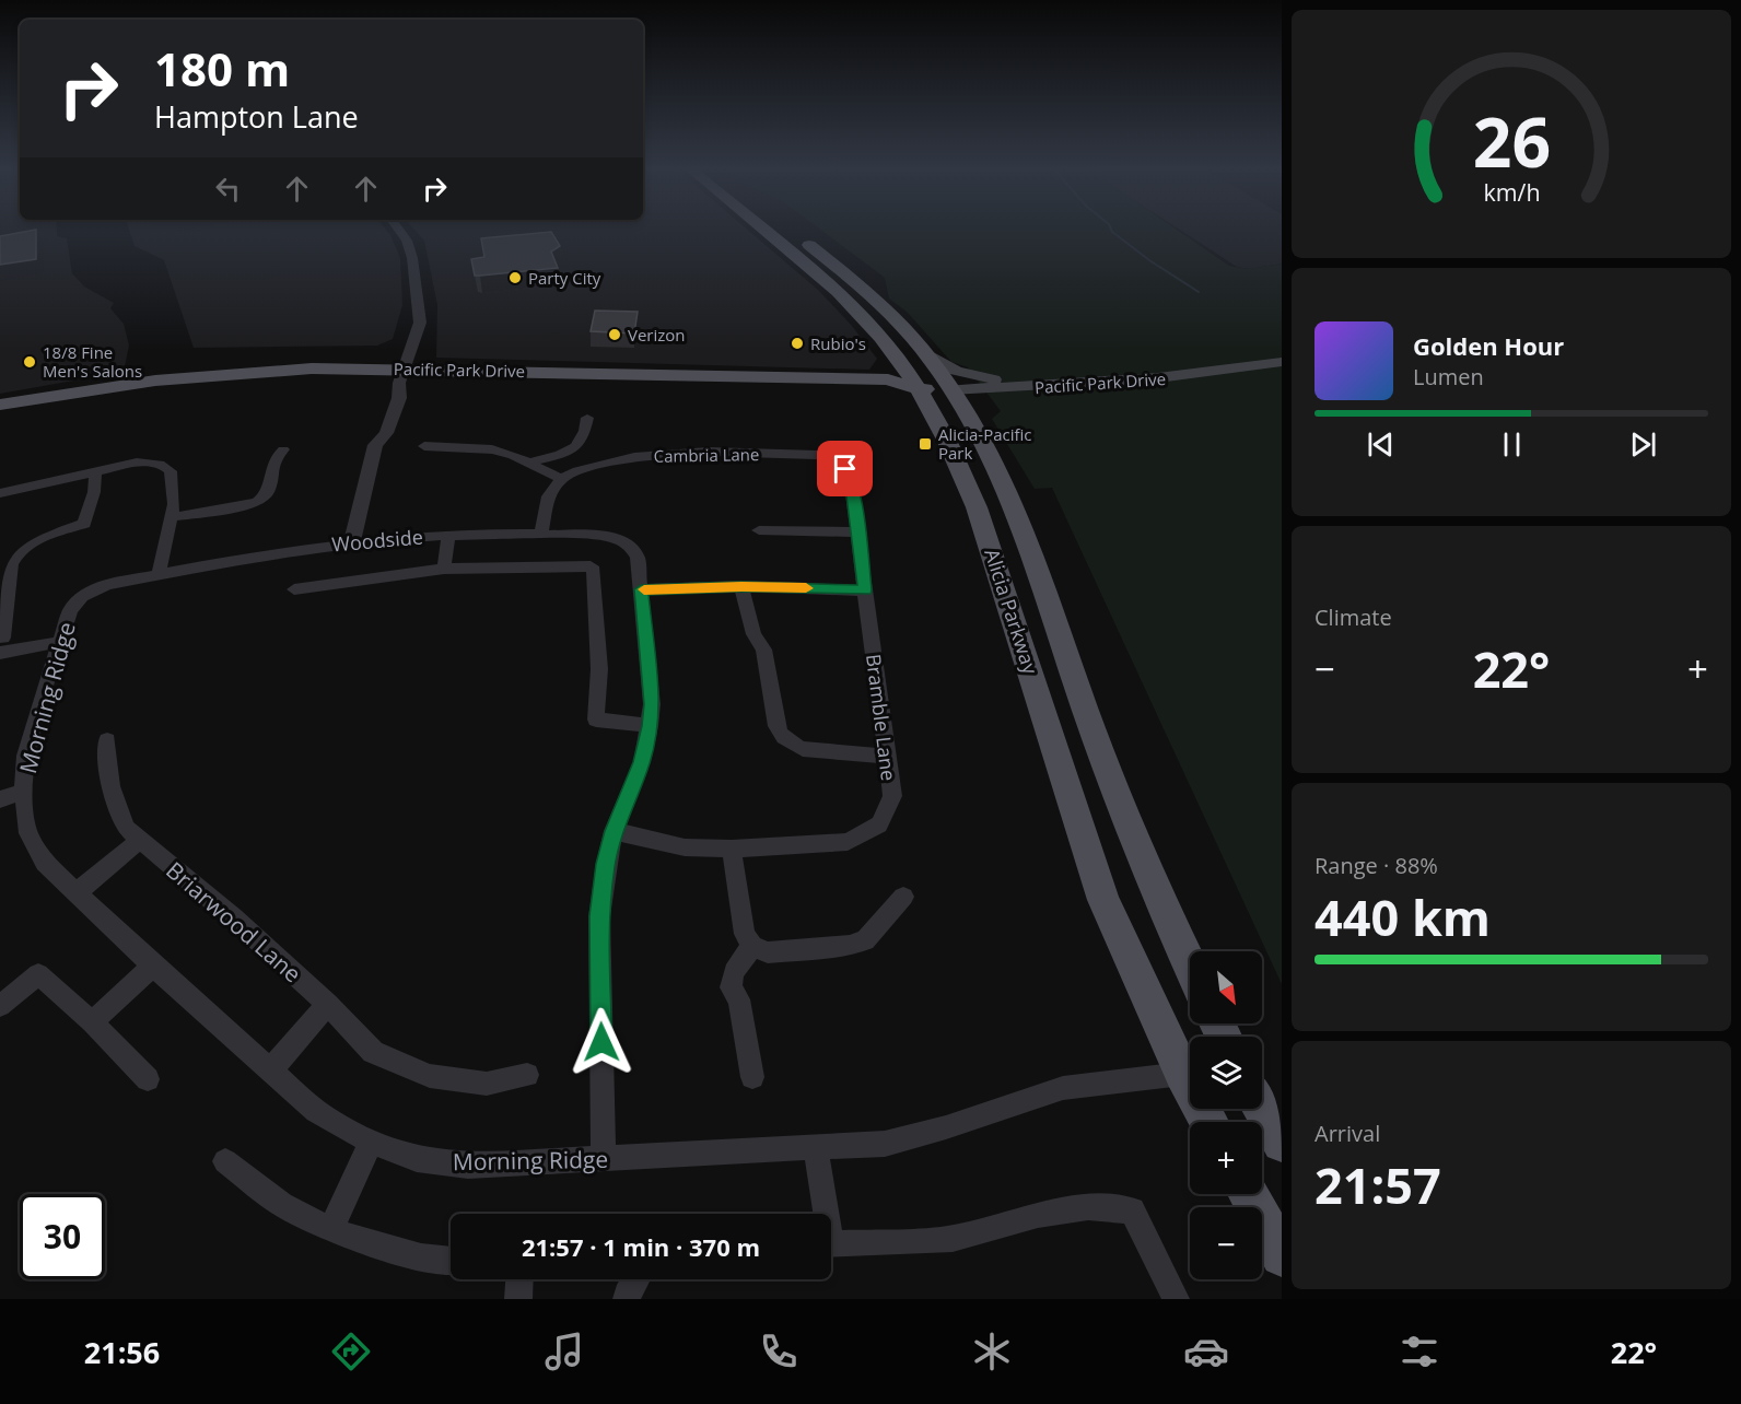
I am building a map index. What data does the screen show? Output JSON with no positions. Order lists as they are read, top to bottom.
{
  "streets": {
    "main road": ["Pacific Park Drive", "Alicia Parkway"],
    "street": [
      "Cambria Lane",
      "Woodside",
      "Morning Ridge",
      "Bramble Lane",
      "Briarwood Lane"
    ]
  },
  "crossings": [
    ["Pacific Park Drive", "Alicia Parkway"],
    ["Cambria Lane", "Bramble Lane"],
    ["Woodside", "Morning Ridge"],
    ["Woodside", "Bramble Lane"]
  ],
  "places": {
    "other": [
      "Party City",
      "Verizon",
      "Rubio's",
      "18/8 Fine Men's Salons"
    ],
    "transit": ["Alicia-Pacific Park"]
  },
  "north": "bottom right",
  "page": {
    "turn": ["180 m", "Hampton Lane"],
    "song": ["Golden Hour", "Lumen"],
    "tile": [
      "Climate",
      ["Range · 88%", "440 km"],
      ["Arrival", "21:57"]
    ],
    "heat": ["−", "22°", "+"],
    "map_buttons": ["+", "−"],
    "limit": "30",
    "trip": "21:57 · 1 min · 370 m",
    "tabs": ["21:56", "22°"],
    "gauge": ["26", "km/h"]
  }
}
